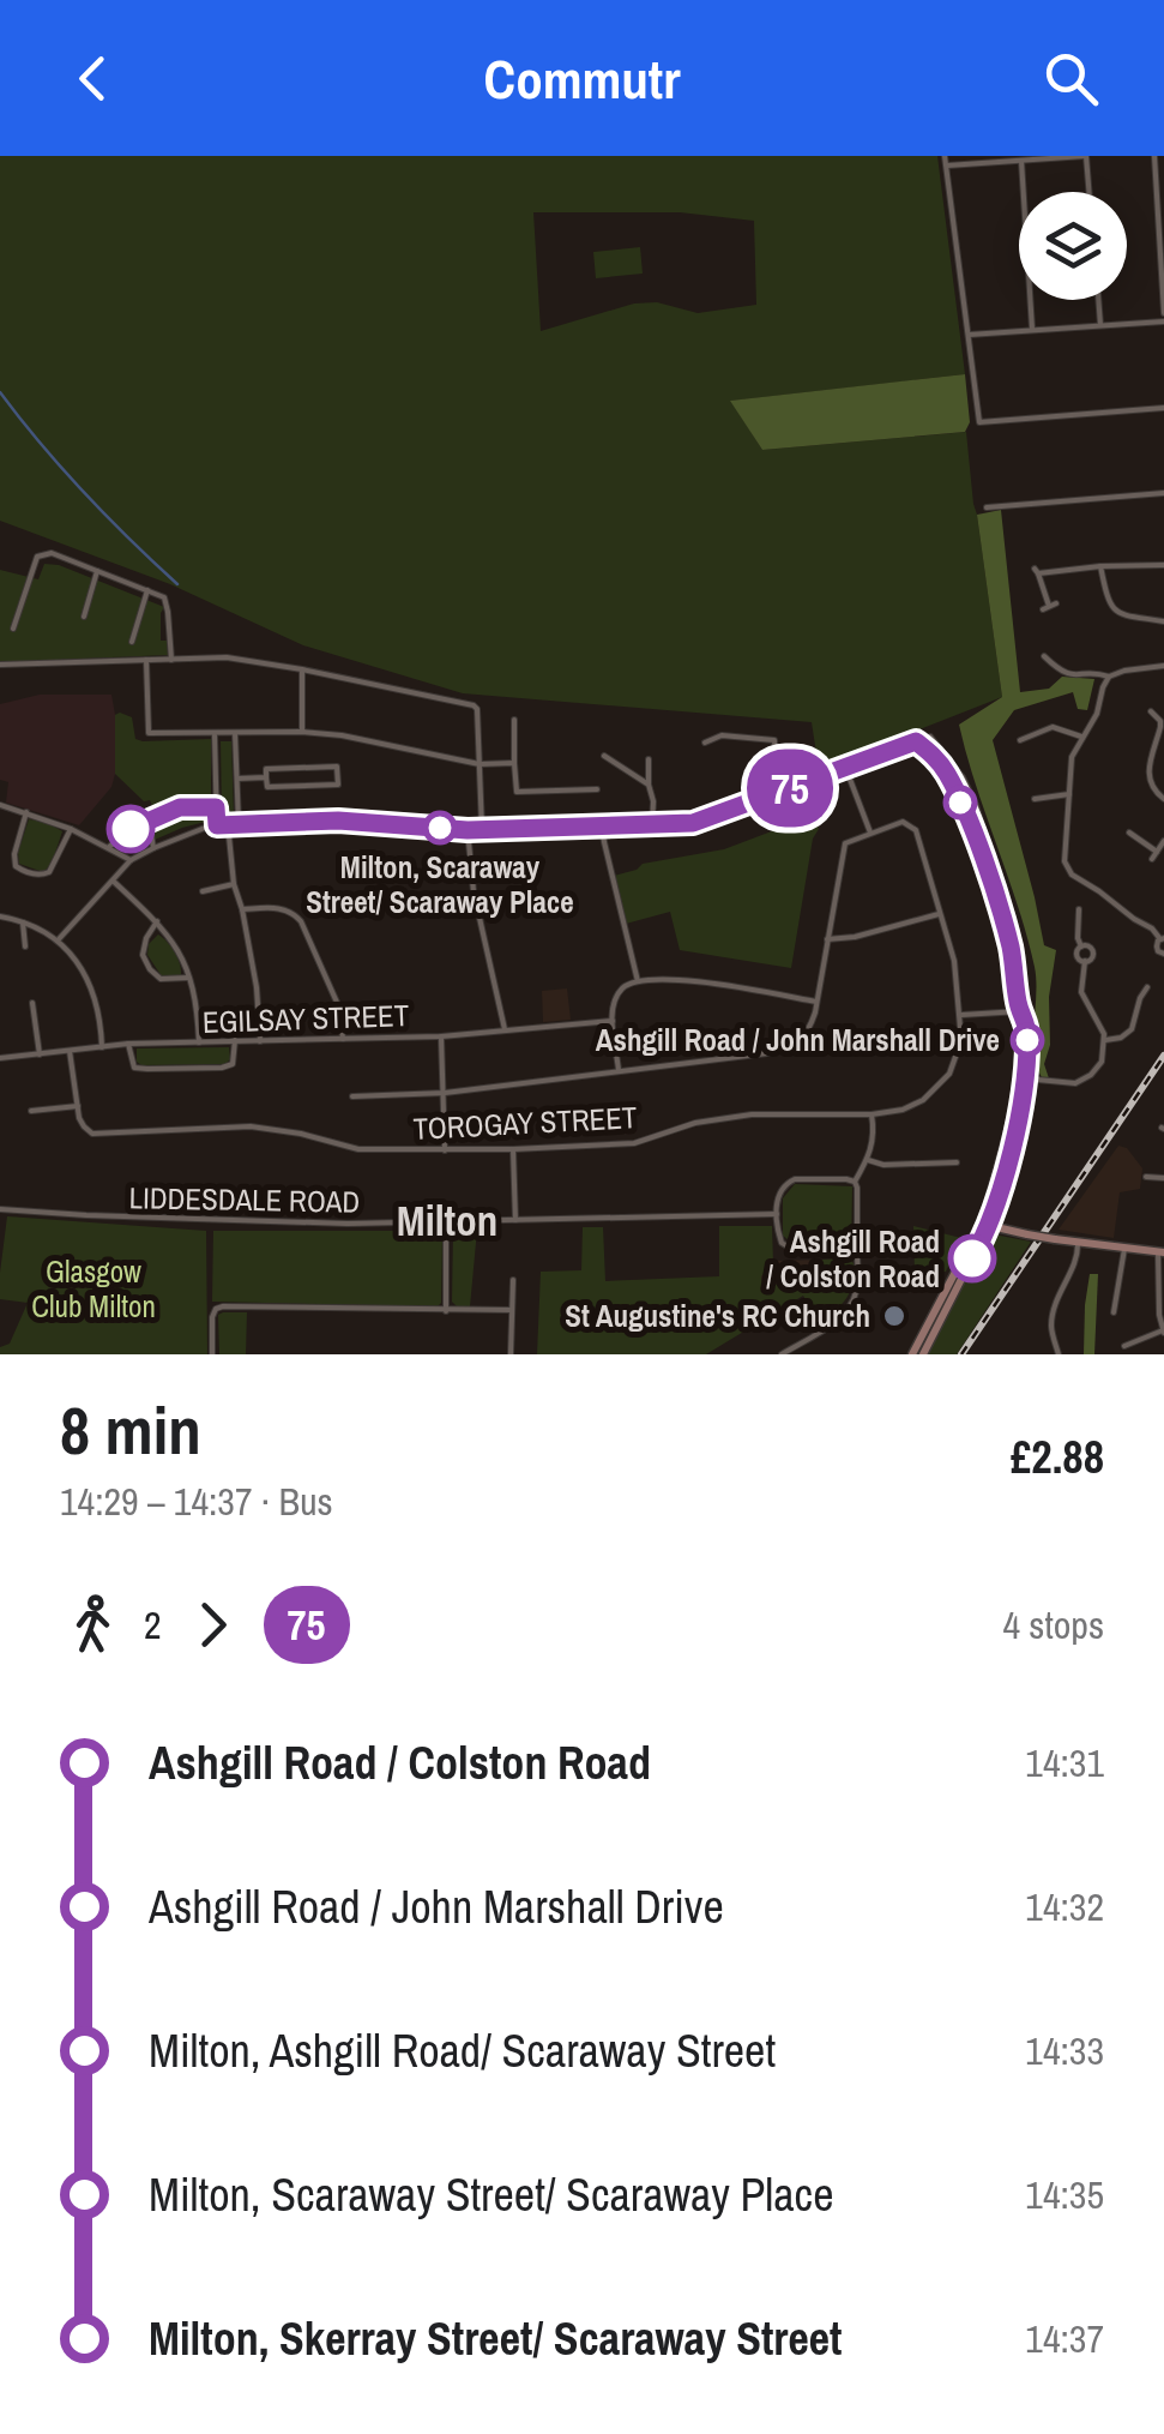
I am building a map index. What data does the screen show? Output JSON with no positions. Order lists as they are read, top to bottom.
{
  "streets": {
    "street": ["EGILSAY STREET", "TOROGAY STREET", "LIDDESDALE ROAD"]
  },
  "districts": ["Milton"],
  "parks": ["Glasgow Club Milton"],
  "places": [
    "Milton, Scaraway Street/ Scaraway Place",
    "Ashgill Road / John Marshall Drive",
    "Ashgill Road / Colston Road",
    "St Augustine's RC Church"
  ],
  "lines": ["bus line 75"],
  "page": {
    "header": "Commutr",
    "on_map": "75",
    "heading": ["8 min", "14:29 – 14:37 · Bus", "£2.88"],
    "legs": ["2", "75", "4 stops"],
    "list": [
      {
        "name": "Ashgill Road / Colston Road",
        "value": "14:31"
      },
      {
        "name": "Ashgill Road / John Marshall Drive",
        "value": "14:32"
      },
      {
        "name": "Milton, Ashgill Road/ Scaraway Street",
        "value": "14:33"
      },
      {
        "name": "Milton, Scaraway Street/ Scaraway Place",
        "value": "14:35"
      },
      {
        "name": "Milton, Skerray Street/ Scaraway Street",
        "value": "14:37"
      }
    ]
  }
}
